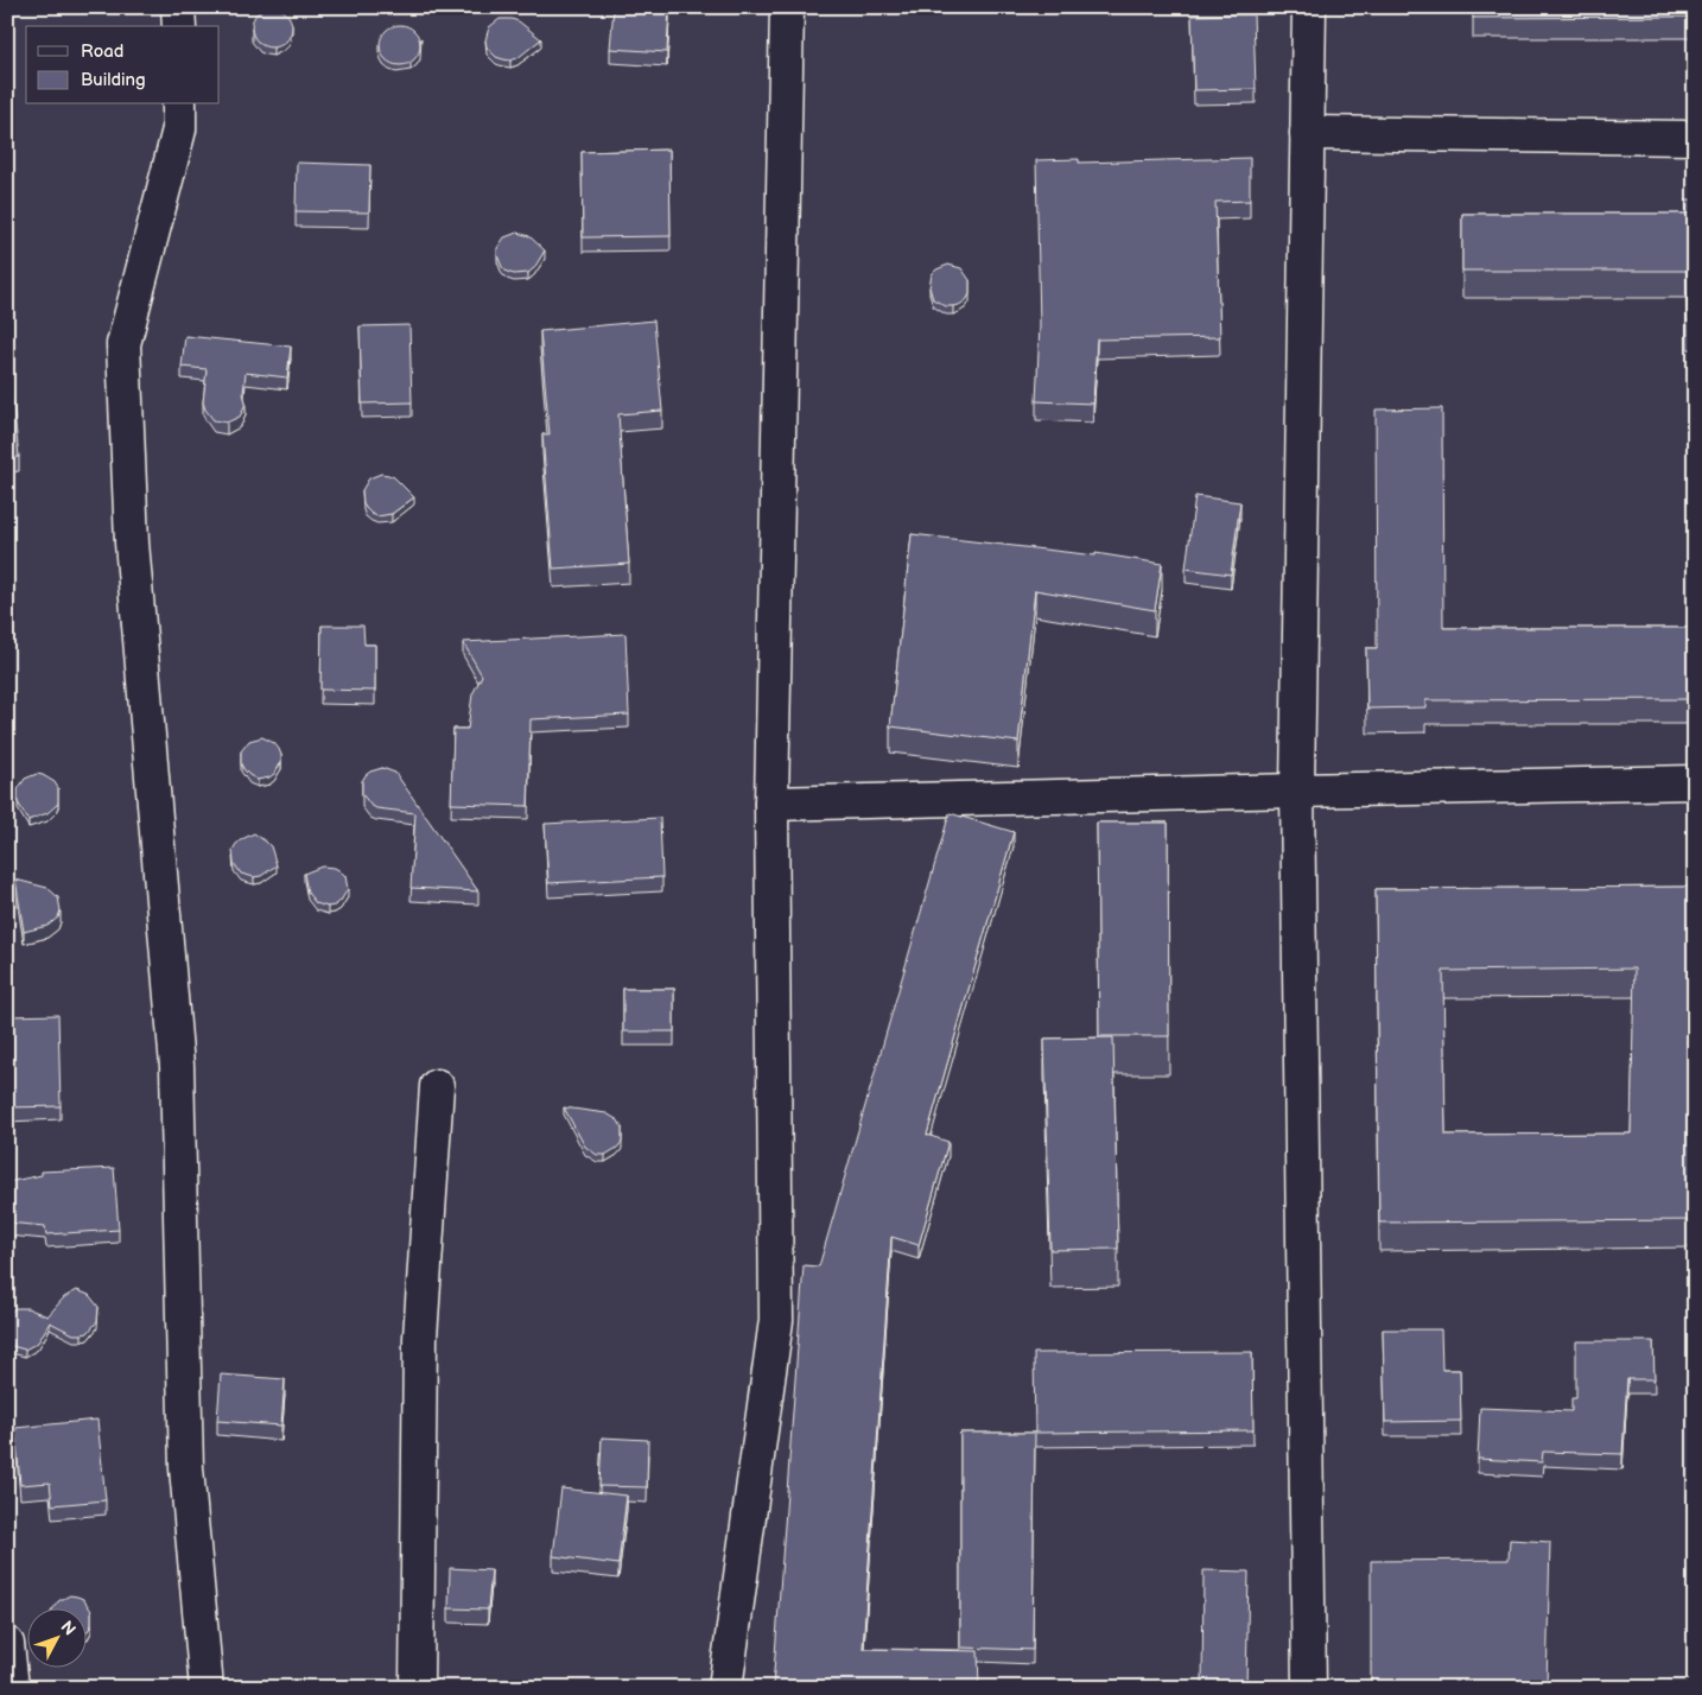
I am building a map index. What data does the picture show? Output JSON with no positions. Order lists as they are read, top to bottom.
{
  "legend": ["Road", "Building"],
  "north": "top right"
}
